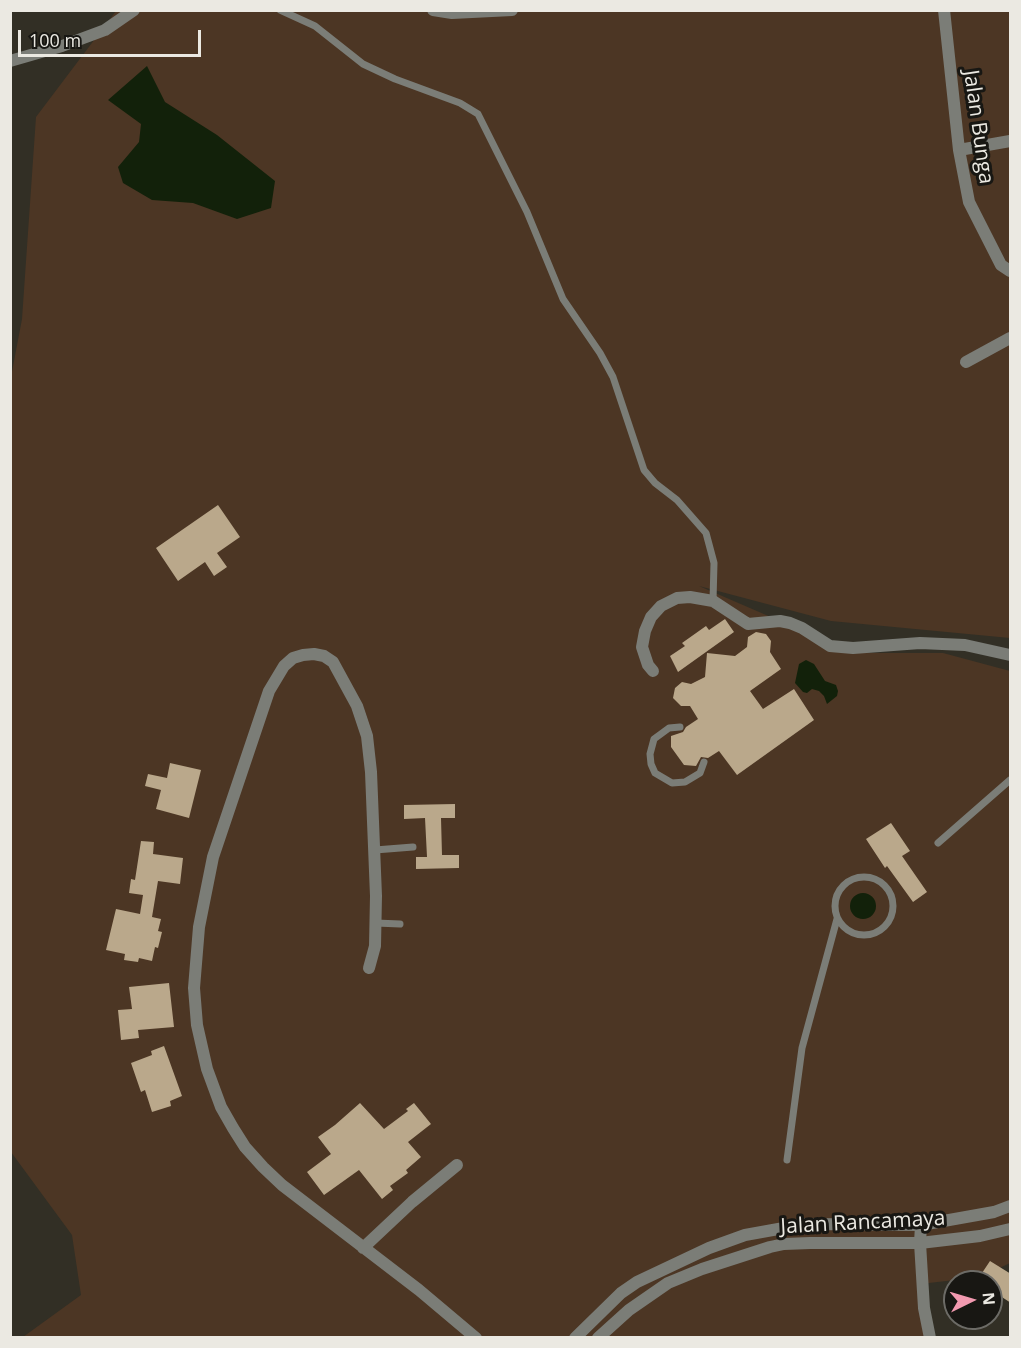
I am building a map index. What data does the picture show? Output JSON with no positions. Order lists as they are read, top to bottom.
{
  "streets": {
    "street": ["Jalan Bunga", "Jalan Rancamaya"]
  },
  "scale_bar": "100 m",
  "north": "right"
}
